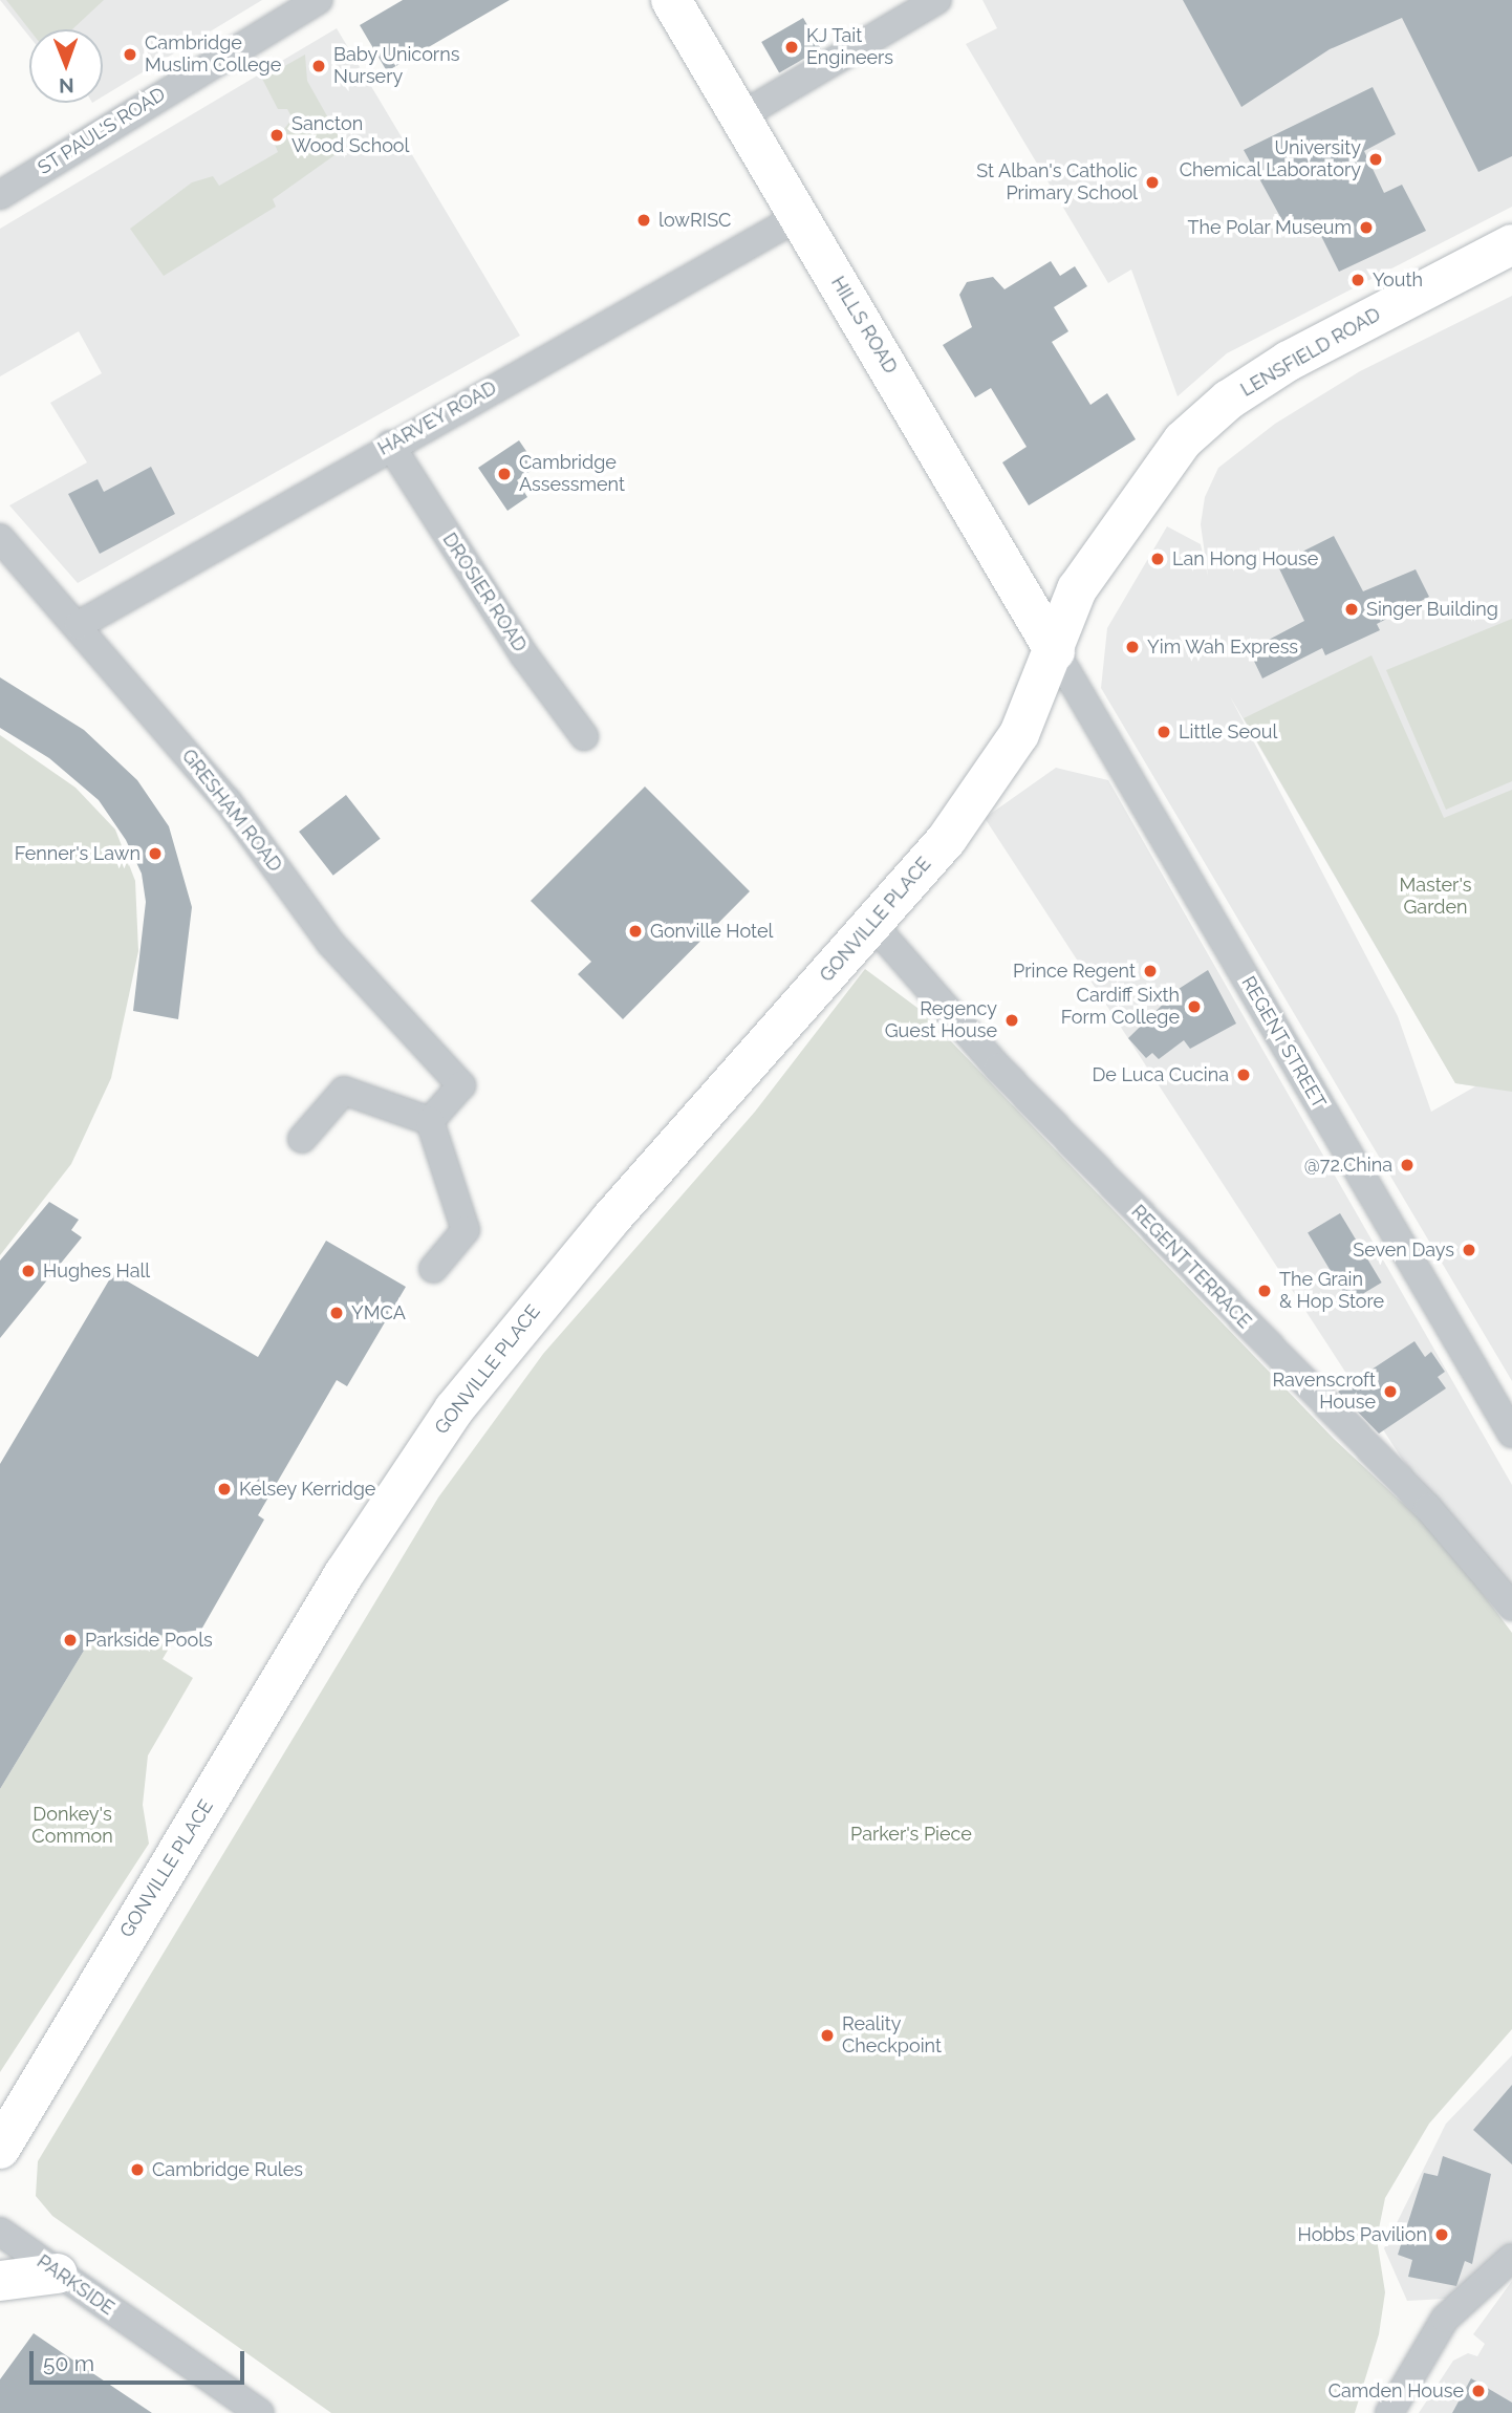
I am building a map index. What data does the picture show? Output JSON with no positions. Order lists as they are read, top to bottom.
{
  "streets": {
    "main road": ["HILLS ROAD", "LENSFIELD ROAD", "GONVILLE PLACE"],
    "street": [
      "ST PAUL'S ROAD",
      "HARVEY ROAD",
      "DROSIER ROAD",
      "GRESHAM ROAD",
      "REGENT STREET",
      "REGENT TERRACE",
      "PARKSIDE"
    ]
  },
  "crossings": [
    ["HILLS ROAD", "LENSFIELD ROAD"],
    ["HILLS ROAD", "HARVEY ROAD"],
    ["HILLS ROAD", "GONVILLE PLACE"],
    ["HILLS ROAD", "REGENT STREET"],
    ["LENSFIELD ROAD", "GONVILLE PLACE"],
    ["LENSFIELD ROAD", "REGENT STREET"],
    ["HARVEY ROAD", "DROSIER ROAD"],
    ["HARVEY ROAD", "GRESHAM ROAD"],
    ["GONVILLE PLACE", "REGENT STREET"],
    ["GONVILLE PLACE", "REGENT TERRACE"]
  ],
  "parks": ["Master's Garden", "Donkey's Common", "Parker's Piece"],
  "places": [
    "KJ Tait Engineers",
    "Cambridge Muslim College",
    "Baby Unicorns Nursery",
    "Sancton Wood School",
    "University Chemical Laboratory",
    "St Alban's Catholic Primary School",
    "lowRISC",
    "The Polar Museum",
    "Youth",
    "Cambridge Assessment",
    "Lan Hong House",
    "Singer Building",
    "Yim Wah Express",
    "Little Seoul",
    "Fenner's Lawn",
    "Gonville Hotel",
    "Prince Regent",
    "Cardiff Sixth Form College",
    "Regency Guest House",
    "De Luca Cucina",
    "@72.China",
    "Seven Days",
    "Hughes Hall",
    "The Grain & Hop Store",
    "YMCA",
    "Ravenscroft House",
    "Kelsey Kerridge",
    "Parkside Pools",
    "Reality Checkpoint",
    "Cambridge Rules",
    "Hobbs Pavilion",
    "Camden House"
  ],
  "scale_bar": "50 m",
  "north": "bottom"
}
